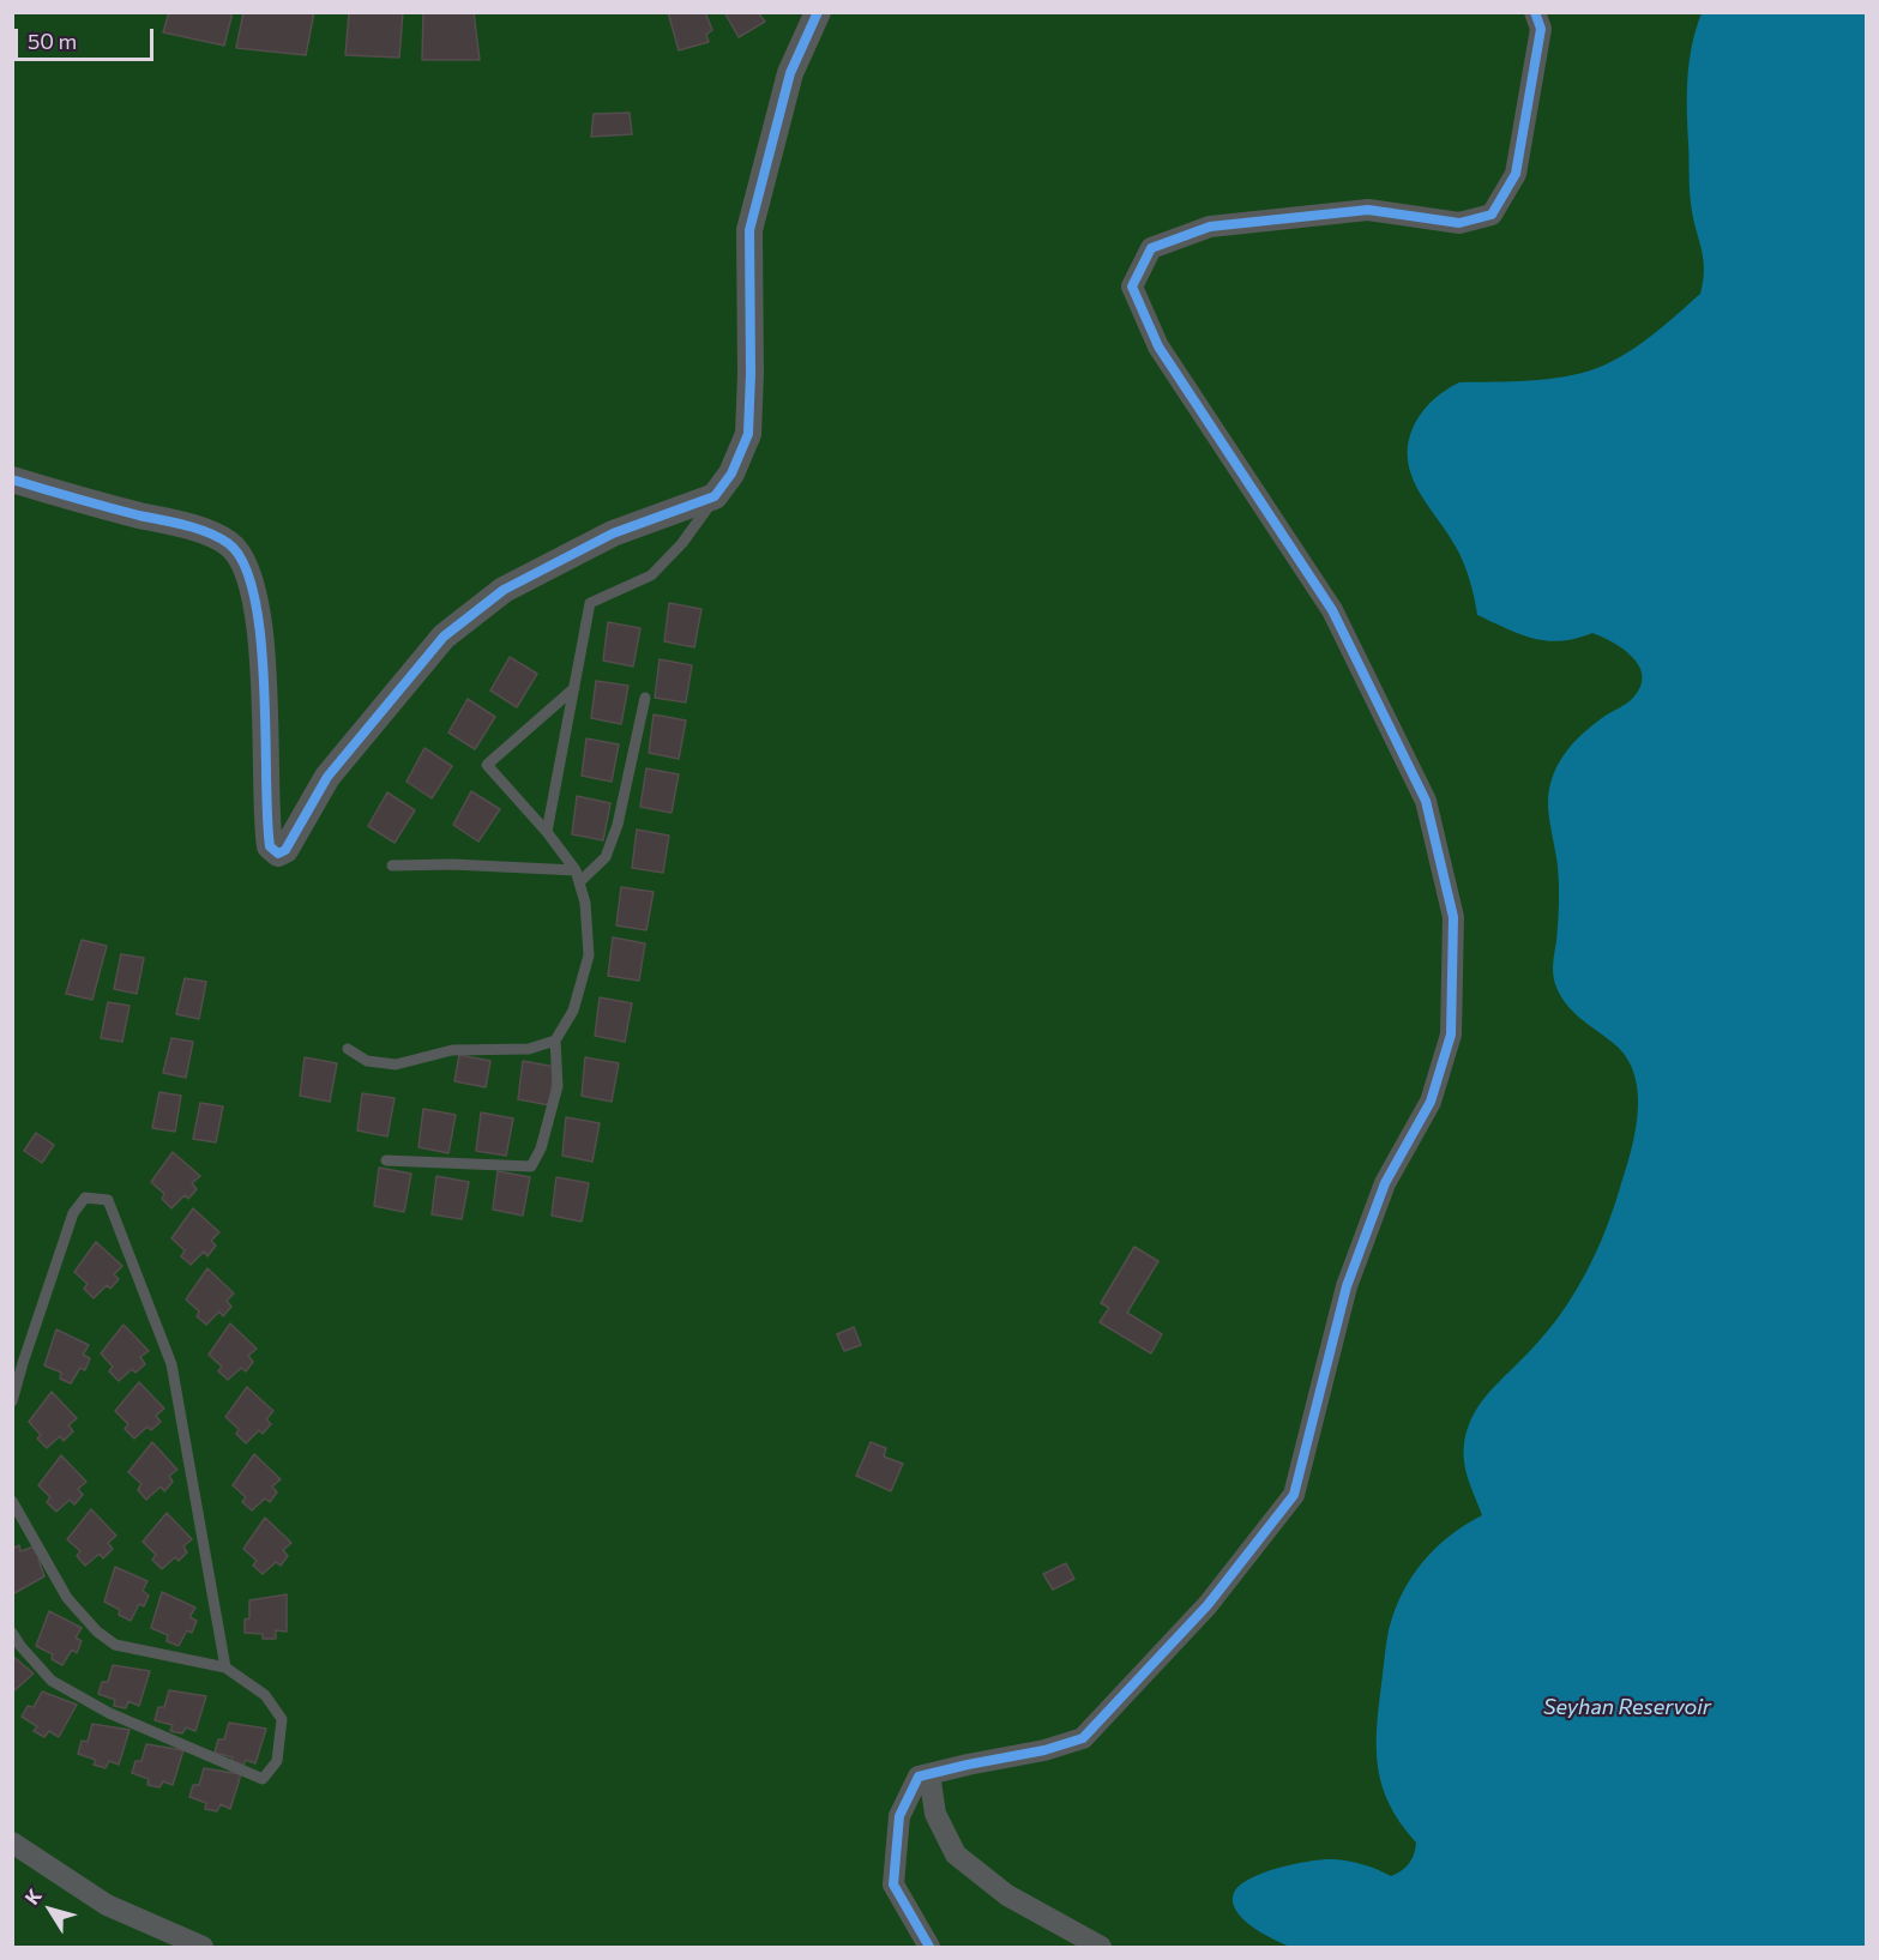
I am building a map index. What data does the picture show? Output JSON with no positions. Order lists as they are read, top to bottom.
{
  "water": ["Seyhan Reservoir"],
  "scale_bar": "50 m",
  "north": "top left"
}
